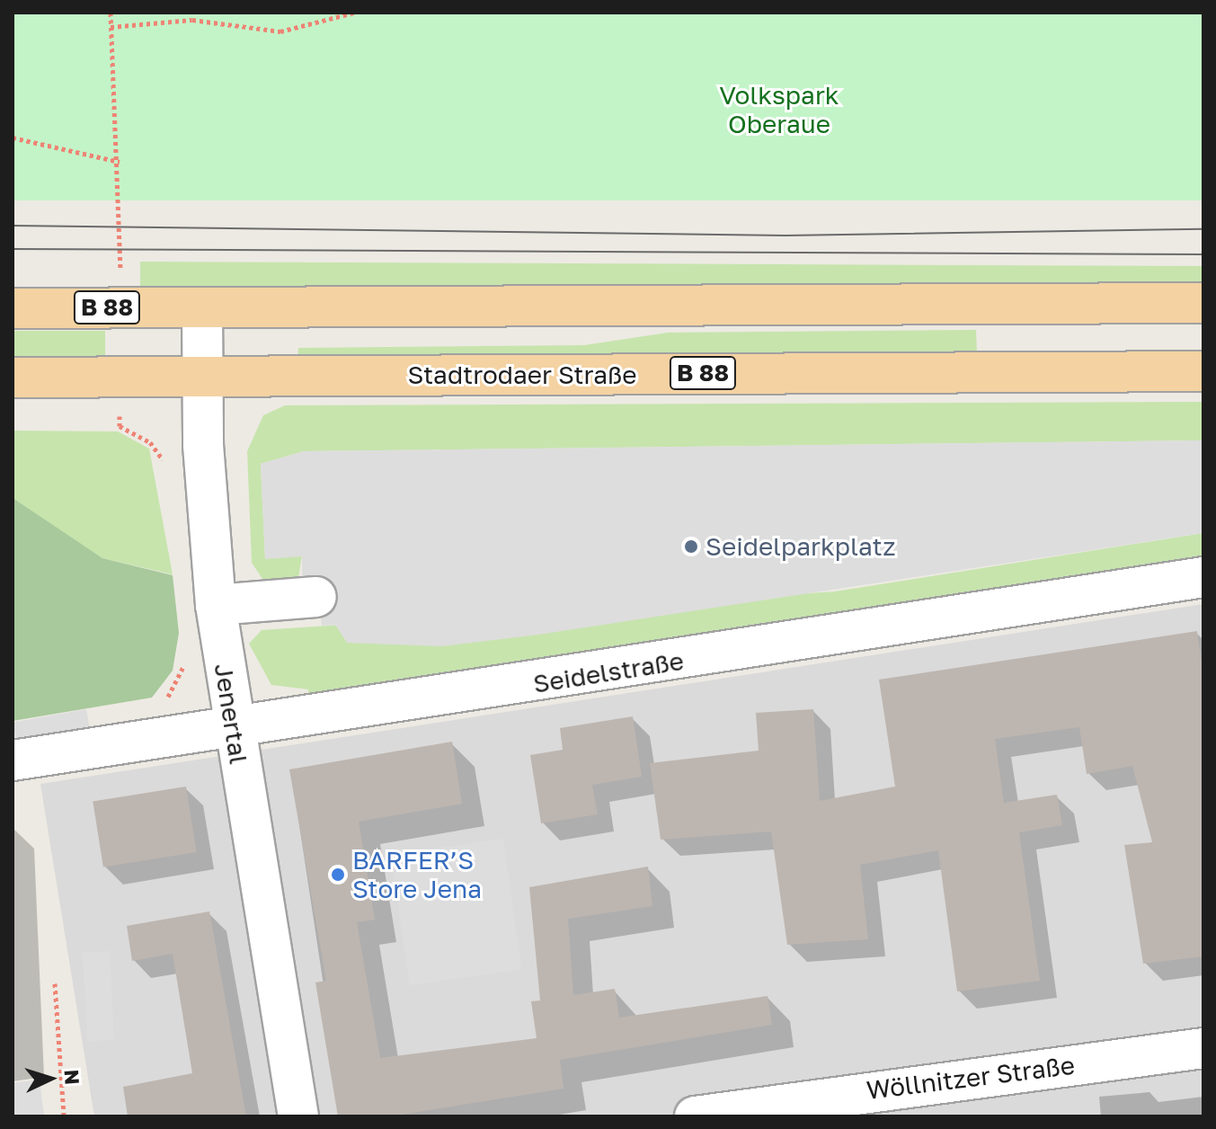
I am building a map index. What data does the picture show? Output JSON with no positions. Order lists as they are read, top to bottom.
{
  "streets": {
    "main road": ["B 88", "Stadtrodaer Straße"],
    "street": ["Seidelstraße", "Jenertal", "Wöllnitzer Straße"]
  },
  "crossings": [
    ["B 88", "Jenertal"],
    ["Stadtrodaer Straße", "Jenertal"],
    ["Seidelstraße", "Jenertal"]
  ],
  "parks": ["Volkspark Oberaue"],
  "places": ["Seidelparkplatz", "BARFER’S Store Jena"],
  "north": "right"
}
